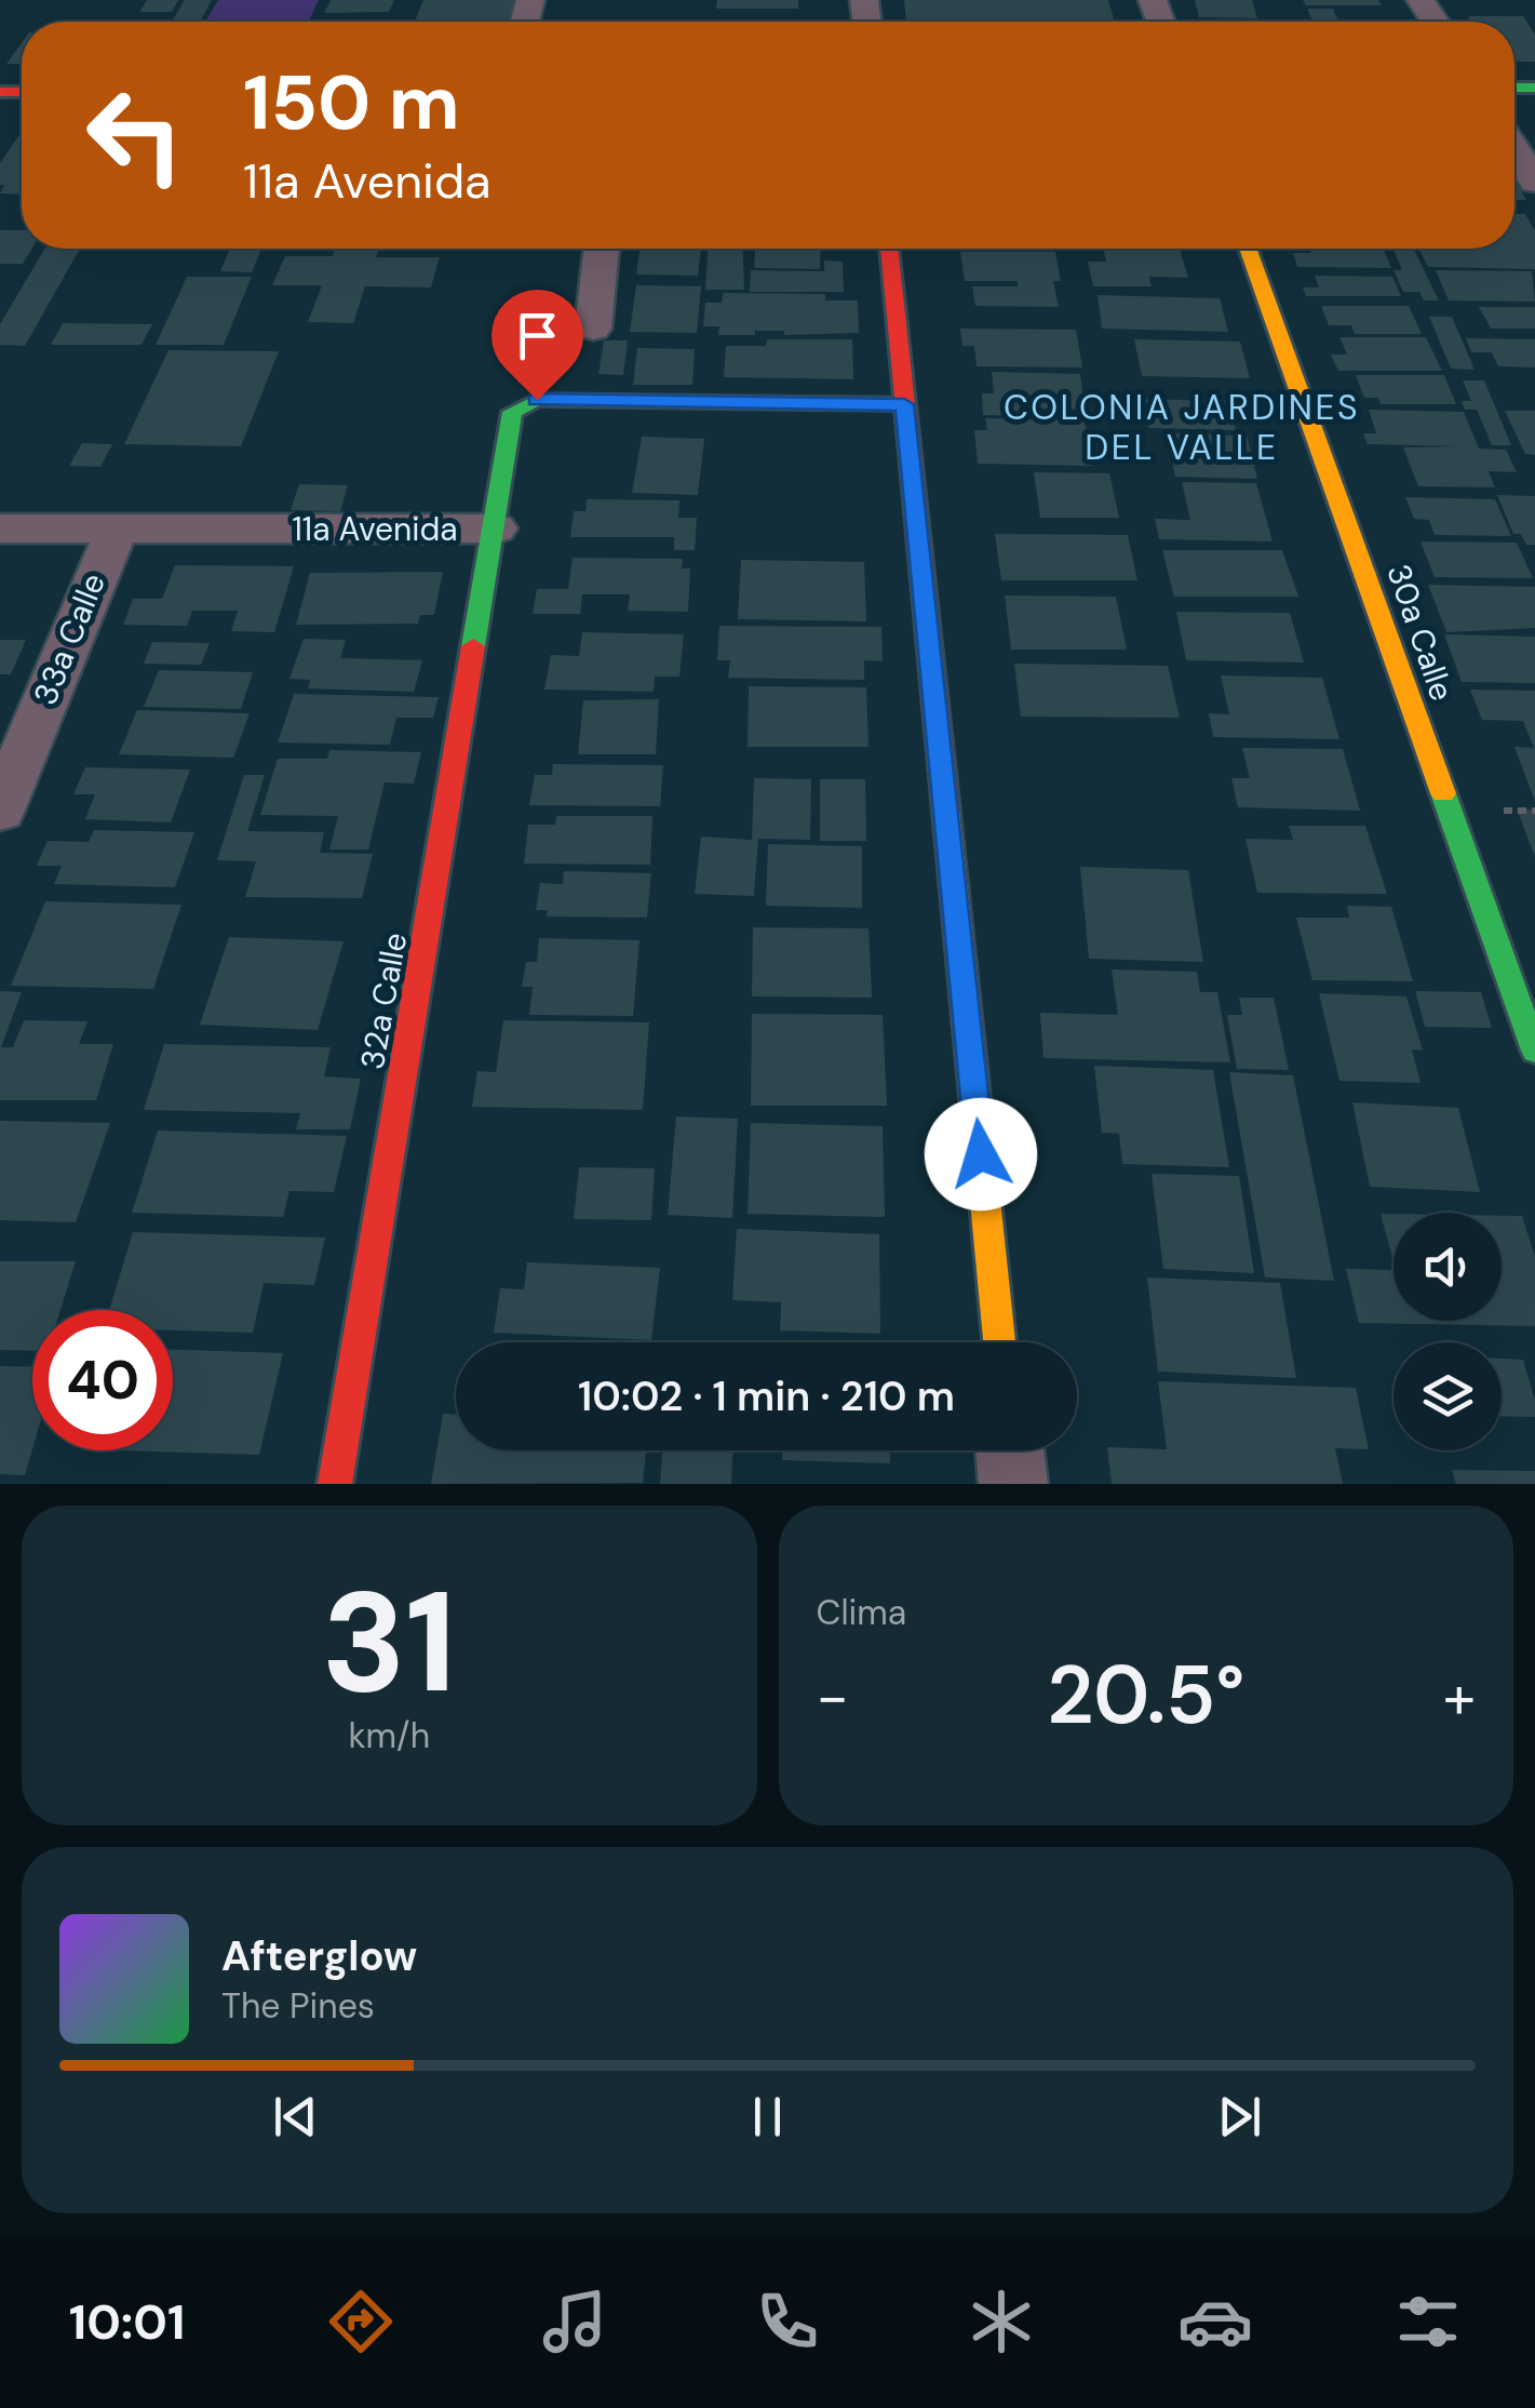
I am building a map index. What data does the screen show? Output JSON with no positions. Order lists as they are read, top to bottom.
{
  "streets": {
    "street": [
      "11a Avenida",
      "30a Calle",
      "33a Calle",
      "32a Calle"
    ]
  },
  "crossings": [
    ["11a Avenida", "33a Calle"],
    ["11a Avenida", "32a Calle"]
  ],
  "districts": ["COLONIA JARDINES DEL VALLE"],
  "page": {
    "turn": ["150 m", "11a Avenida"],
    "limit": "40",
    "trip": "10:02 · 1 min · 210 m",
    "tile": [
      ["31", "km/h"],
      "Clima"
    ],
    "heat": ["−", "20.5°", "+"],
    "song": ["Afterglow", "The Pines"],
    "tabs": "10:01"
  }
}
